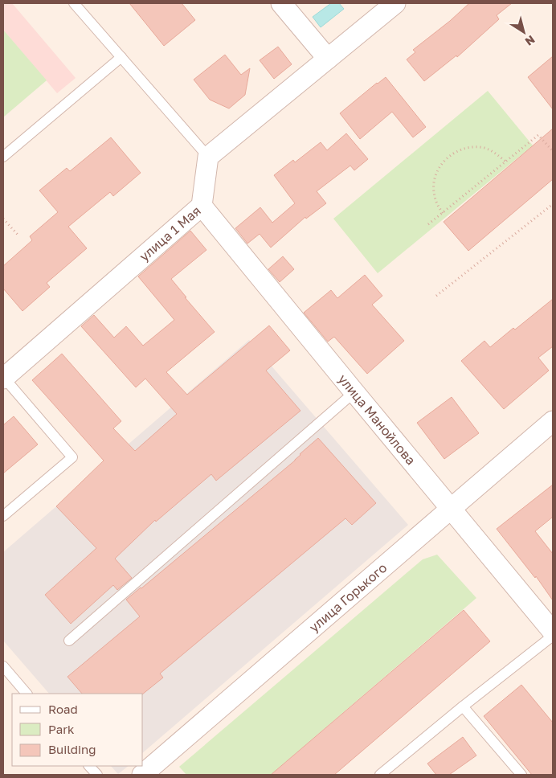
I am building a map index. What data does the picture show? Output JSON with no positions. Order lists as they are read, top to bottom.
{
  "streets": {
    "street": ["улица 1 Мая", "улица Манойлова", "улица Горького"]
  },
  "crossings": [
    ["улица 1 Мая", "улица Манойлова"],
    ["улица Манойлова", "улица Горького"]
  ],
  "legend": ["Road", "Park", "Building"],
  "north": "bottom right"
}
